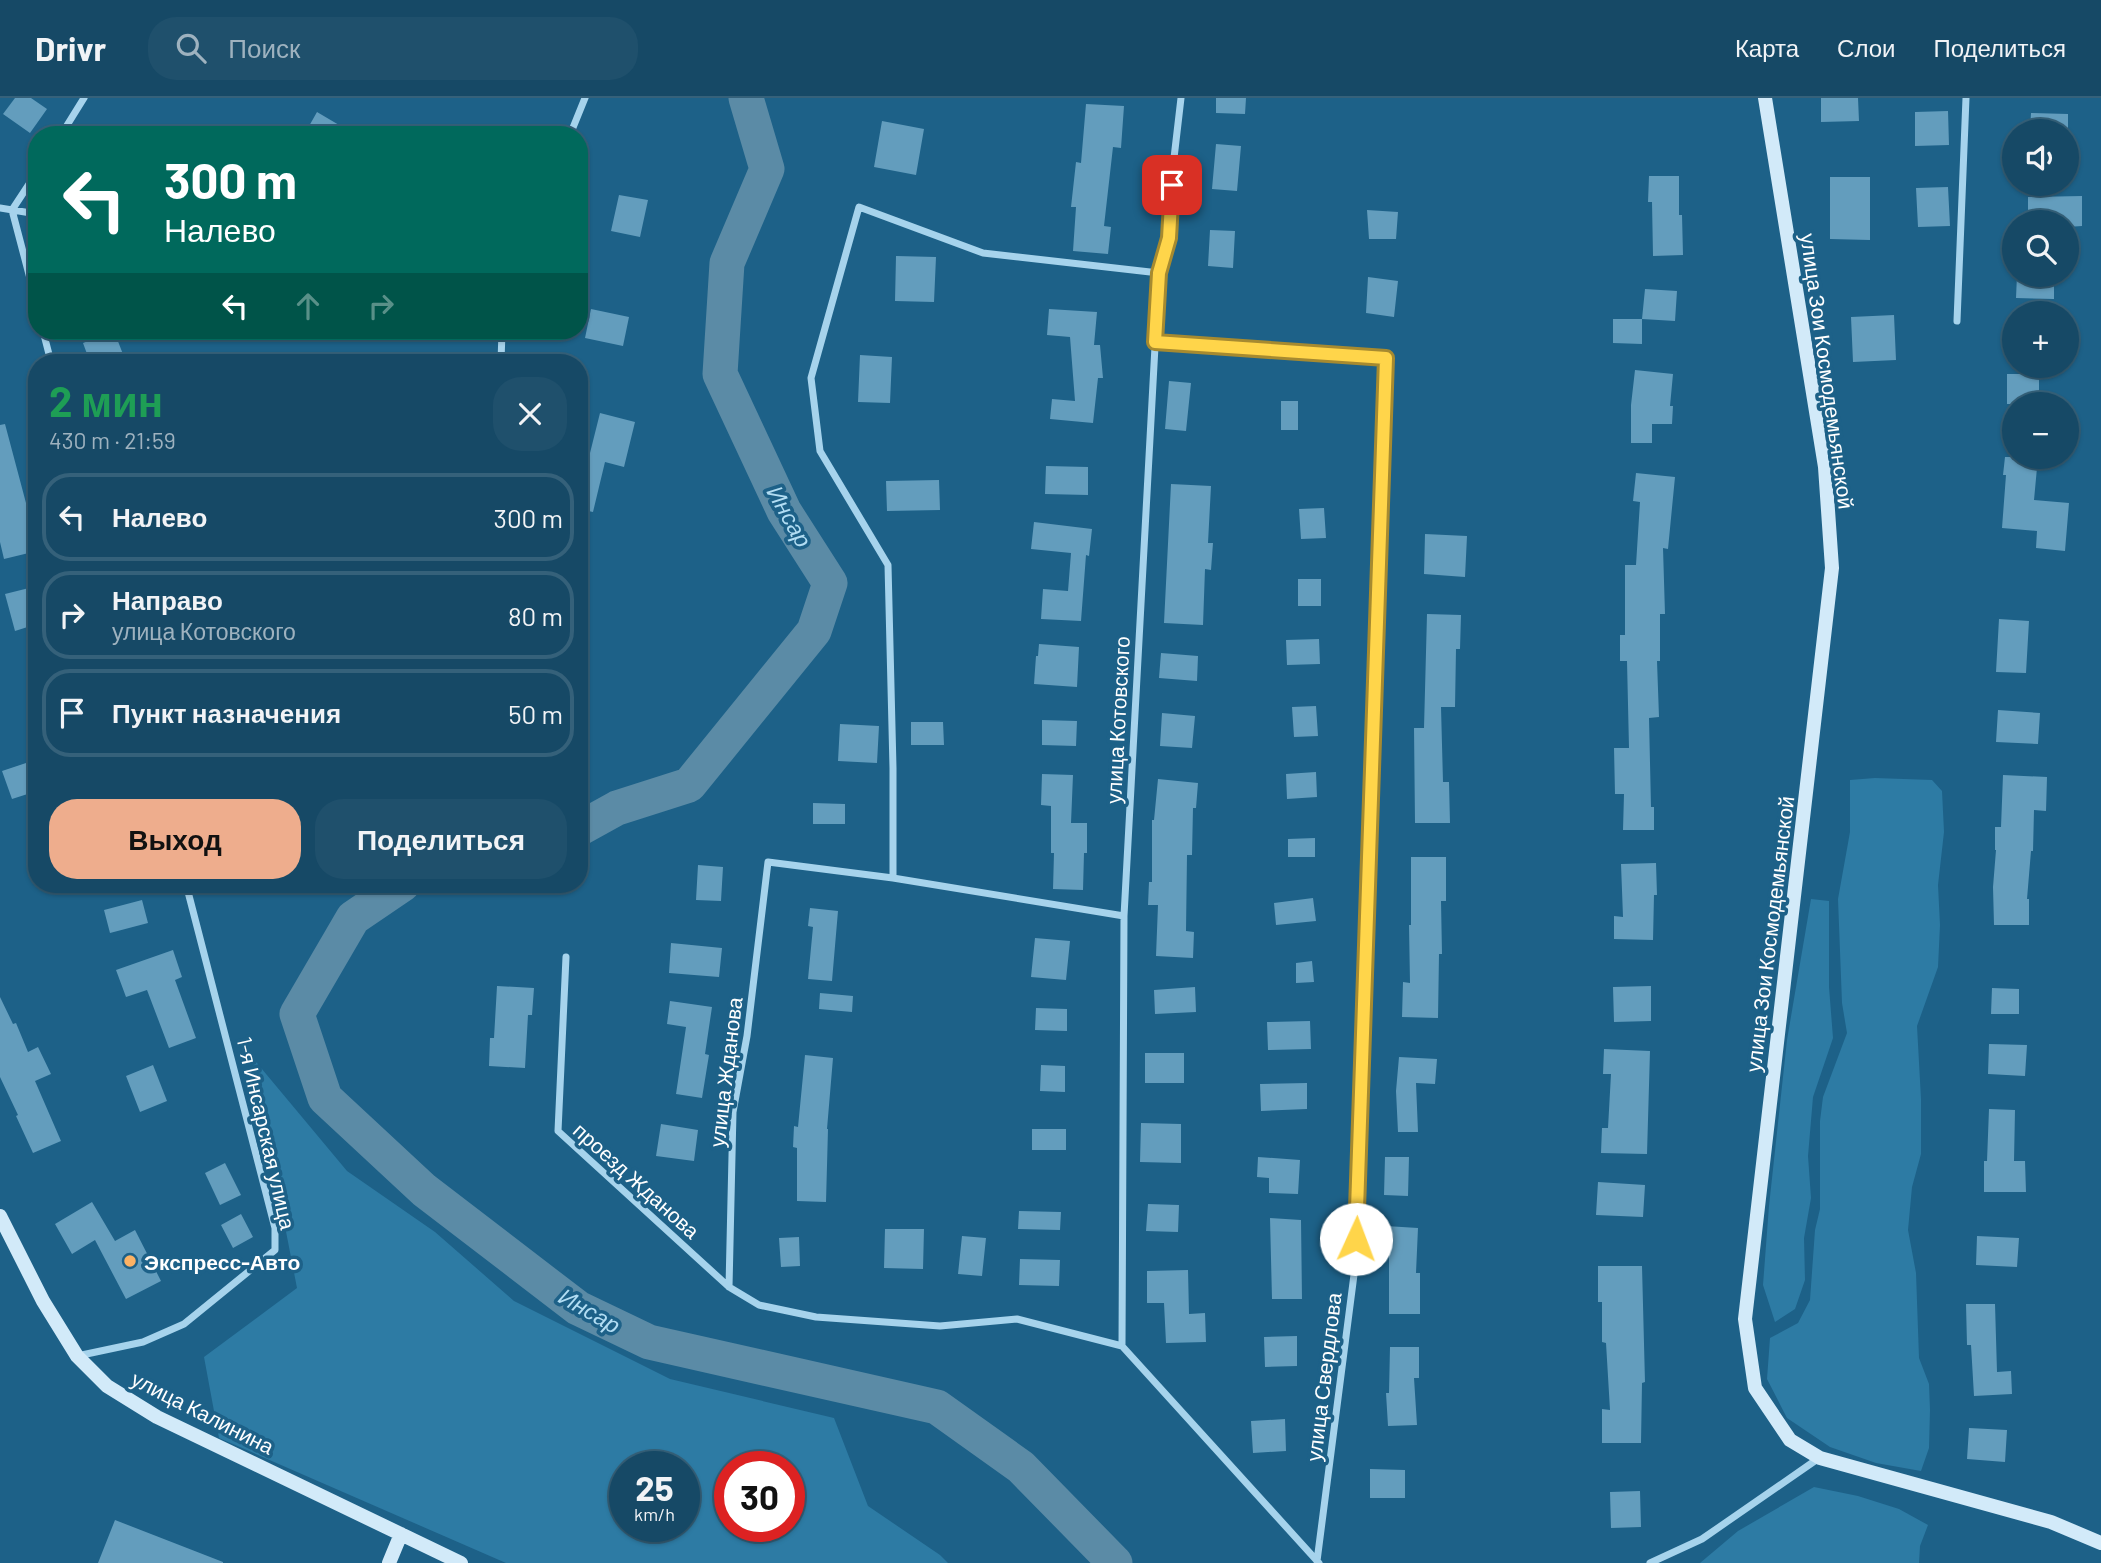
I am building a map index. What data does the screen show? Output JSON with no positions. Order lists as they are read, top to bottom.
{
  "streets": {
    "street": [
      "улица Зои Космодемьянской",
      "улица Котовского",
      "улица Жданова",
      "1-я Инсарская улица",
      "проезд Жданова",
      "улица Свердлова",
      "улица Калинина"
    ]
  },
  "crossings": [
    ["улица Котовского", "улица Свердлова"],
    ["улица Жданова", "проезд Жданова"],
    ["1-я Инсарская улица", "улица Калинина"]
  ],
  "water": ["Инсар"],
  "places": ["Экспресс-Авто"],
  "page": {
    "header": "Drivr",
    "search": "Поиск",
    "nav": ["Карта", "Слои", "Поделиться"],
    "map_buttons": ["+", "−"],
    "turn": ["300 m", "Налево"],
    "heading": ["2 мин", "430 m · 21:59"],
    "list": [
      {
        "name": "Налево",
        "value": "300 m"
      },
      {
        "name": "Направо",
        "note": "улица Котовского",
        "value": "80 m"
      },
      {
        "name": "Пункт назначения",
        "value": "50 m"
      }
    ],
    "buttons": ["Выход", "Поделиться"],
    "speed": "25 km/h",
    "limit": "30"
  }
}
